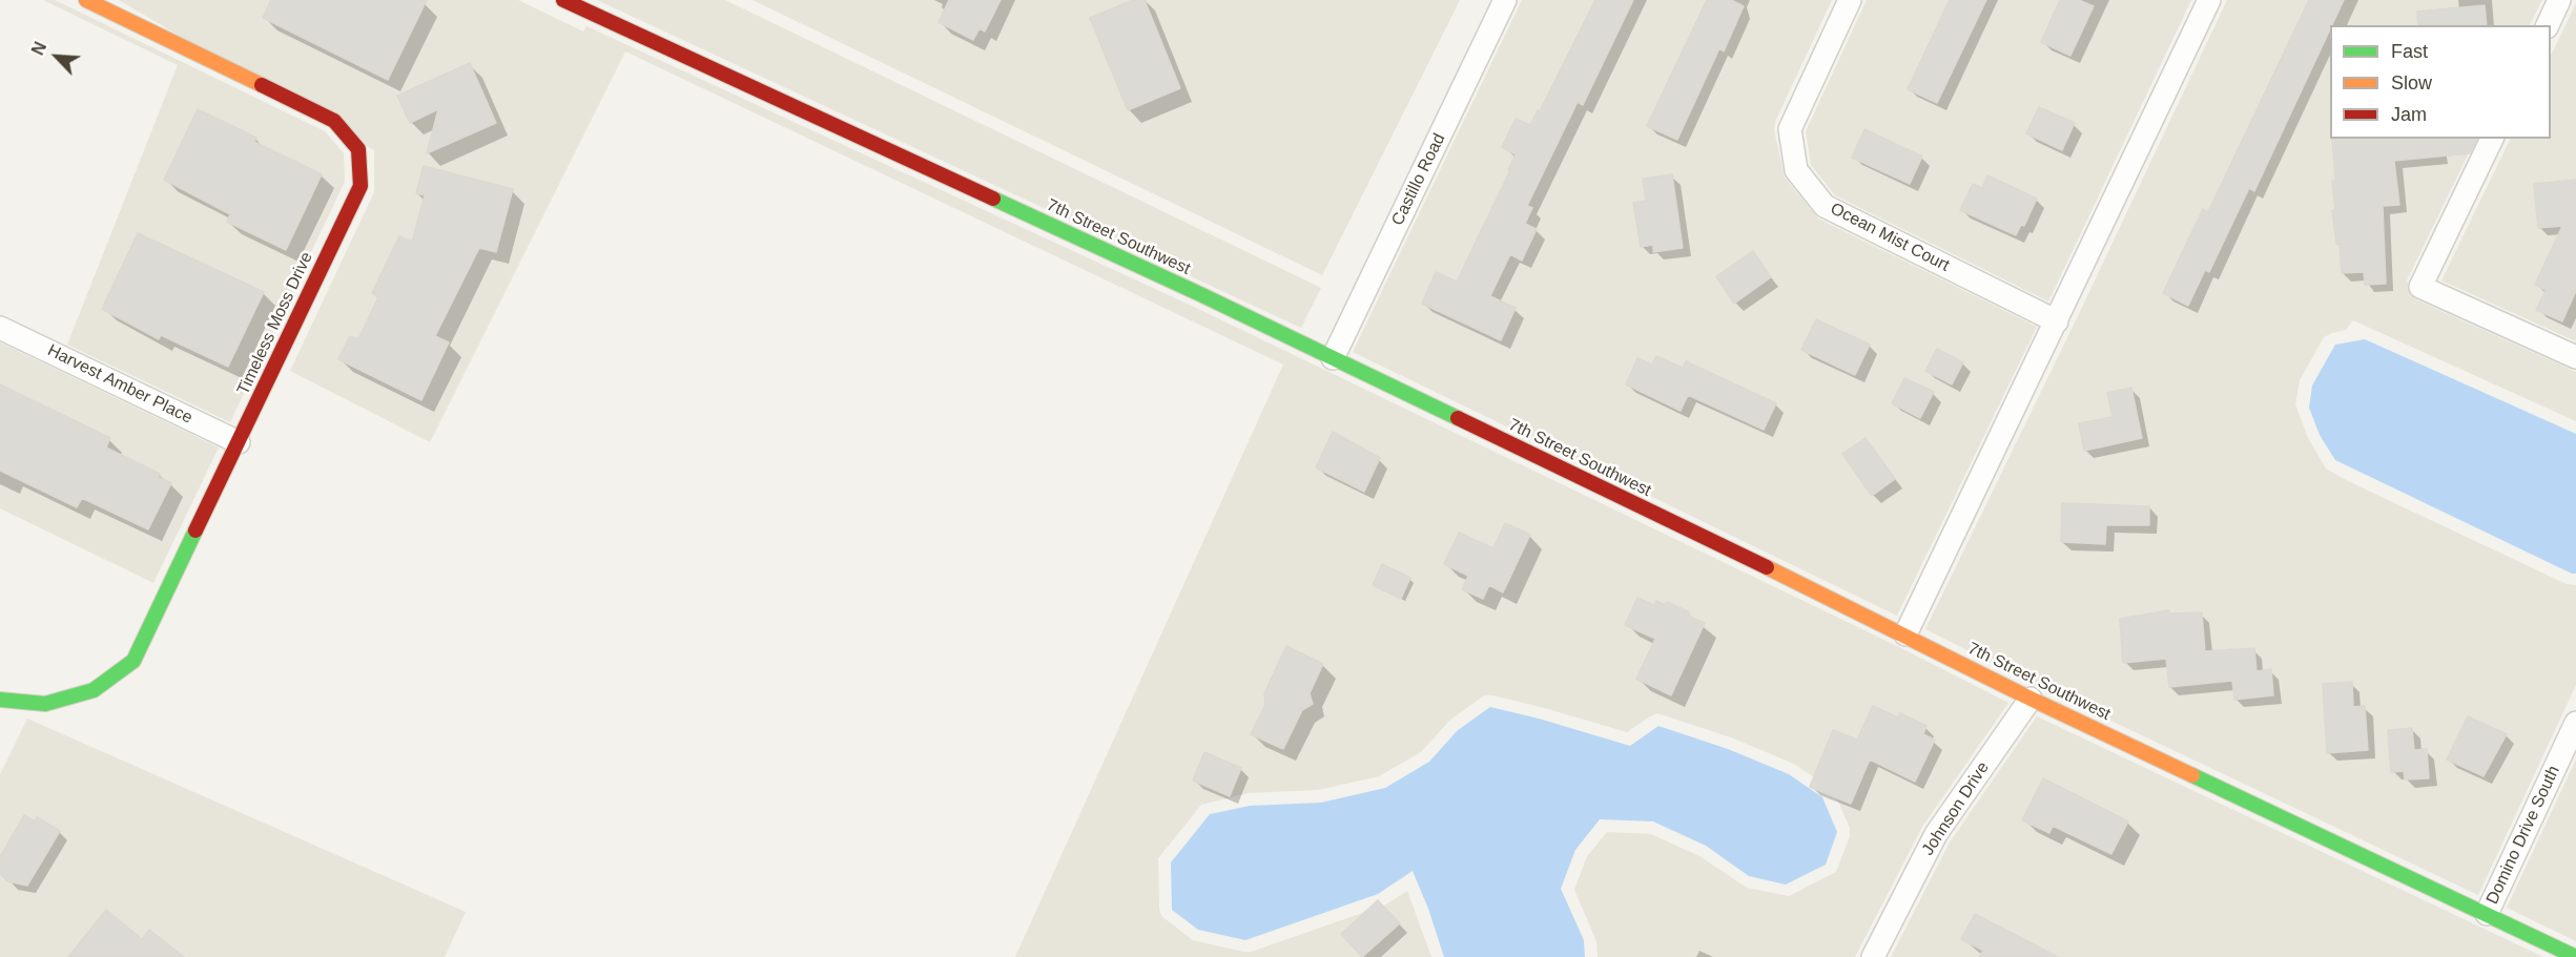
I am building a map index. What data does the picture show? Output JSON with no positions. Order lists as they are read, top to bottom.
{
  "streets": {
    "street": [
      "Castillo Road",
      "7th Street Southwest",
      "Ocean Mist Court",
      "Timeless Moss Drive",
      "Harvest Amber Place",
      "Johnson Drive",
      "Domino Drive South"
    ]
  },
  "crossings": [
    ["Castillo Road", "7th Street Southwest"],
    ["7th Street Southwest", "Johnson Drive"],
    ["7th Street Southwest", "Domino Drive South"],
    ["Timeless Moss Drive", "Harvest Amber Place"]
  ],
  "legend": ["Fast", "Slow", "Jam"],
  "north": "top left"
}
